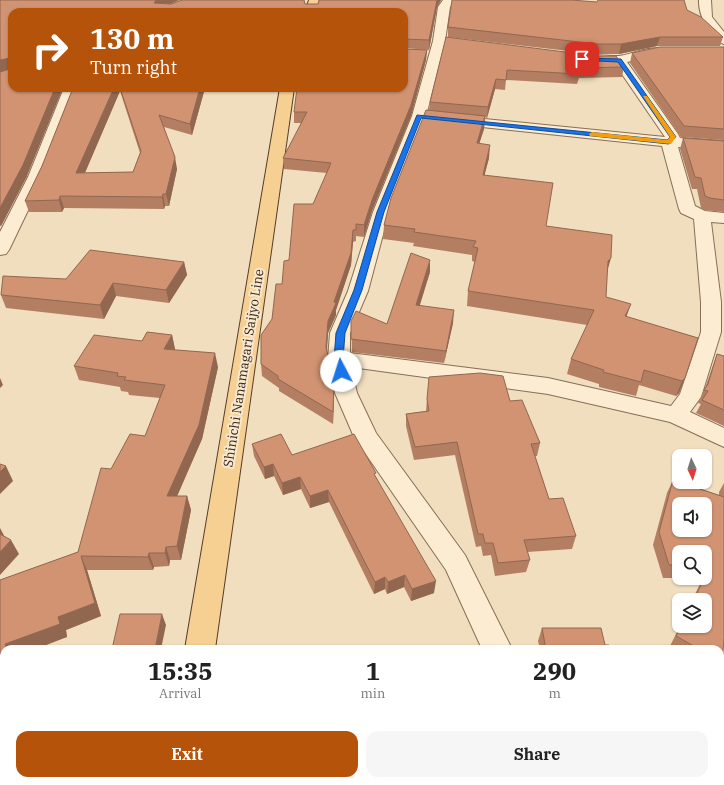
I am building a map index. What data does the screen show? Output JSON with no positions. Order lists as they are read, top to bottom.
{
  "streets": {
    "main road": ["Shinichi Nanamagari Saijyo Line"]
  },
  "north": "bottom",
  "page": {
    "turn": ["130 m", "Turn right"],
    "eta": [
      "15:35",
      "Arrival",
      "1",
      "min",
      "290",
      "m"
    ],
    "buttons": ["Exit", "Share"]
  }
}
